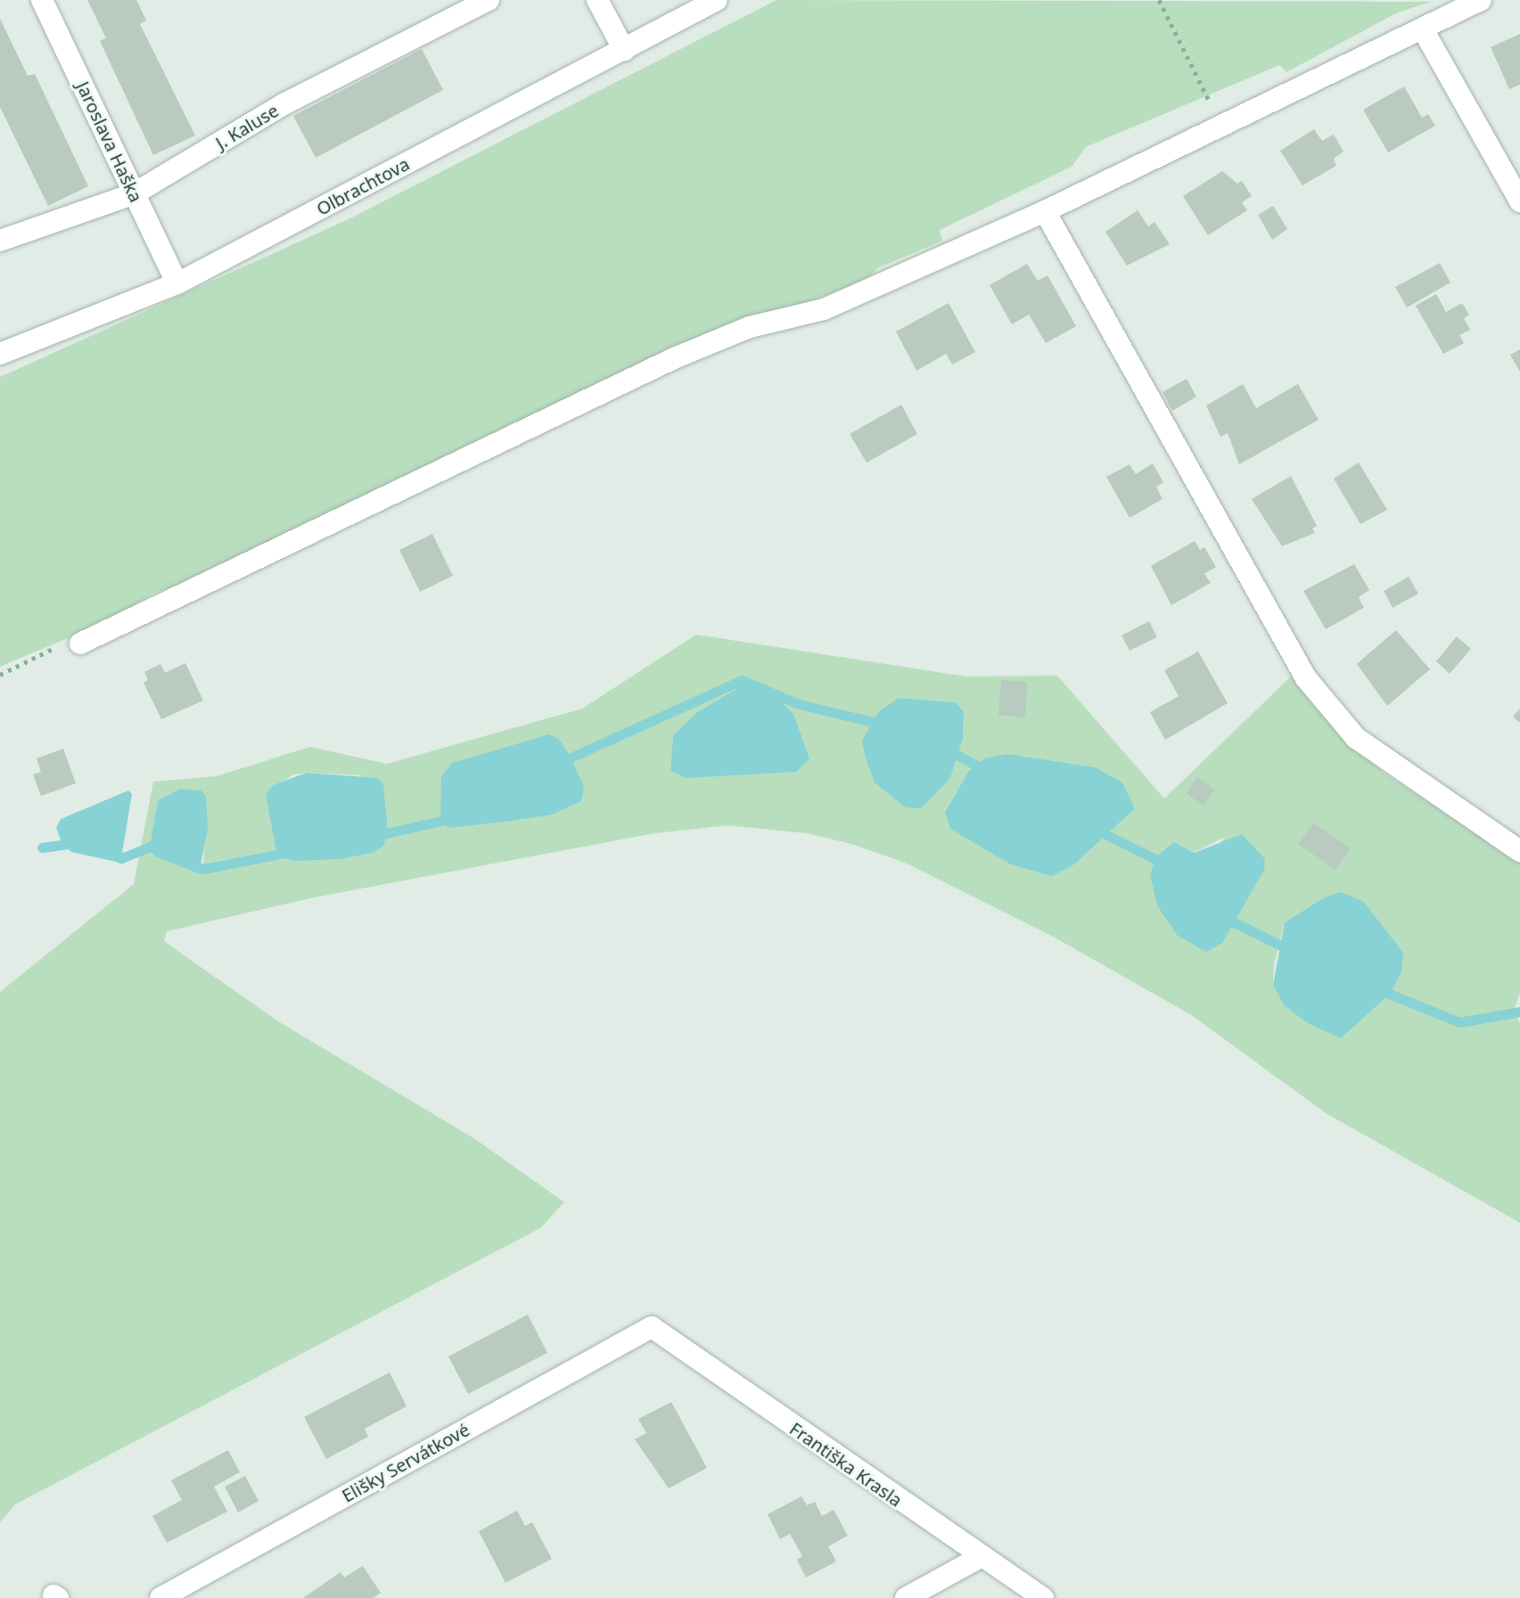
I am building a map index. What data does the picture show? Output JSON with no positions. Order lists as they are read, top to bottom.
{
  "streets": {
    "street": [
      "J. Kaluse",
      "Jaroslava Haška",
      "Olbrachtova",
      "Elišky Servátkové",
      "Františka Krasla"
    ]
  },
  "crossings": [
    ["J. Kaluse", "Jaroslava Haška"],
    ["Jaroslava Haška", "Olbrachtova"],
    ["Elišky Servátkové", "Františka Krasla"]
  ]
}
